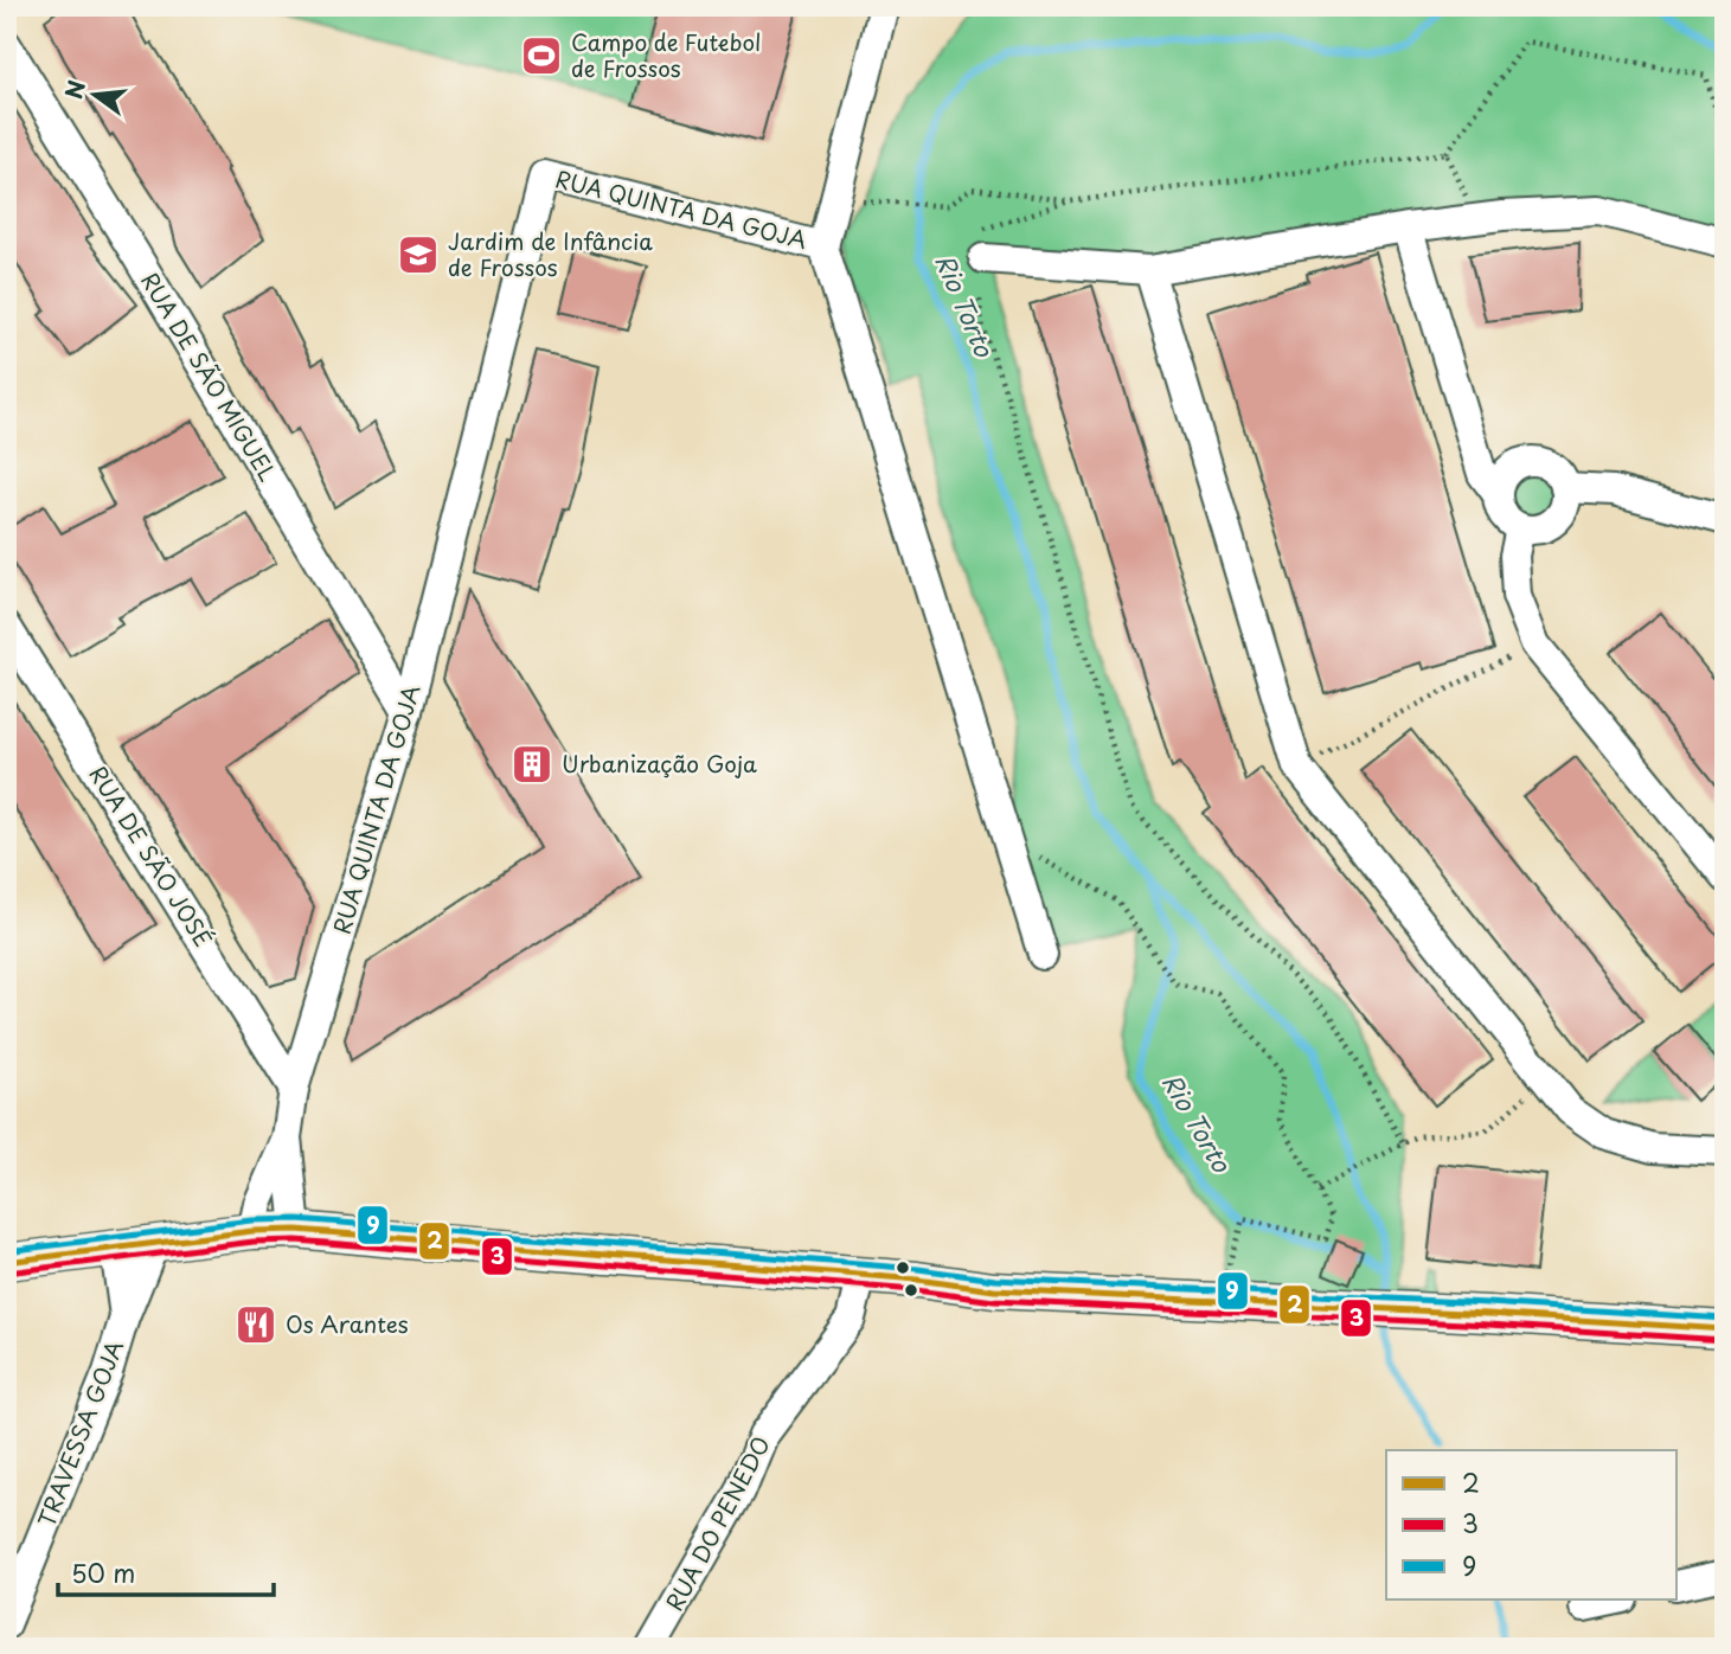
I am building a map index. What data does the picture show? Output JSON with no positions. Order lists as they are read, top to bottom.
{
  "streets": {
    "street": [
      "RUA QUINTA DA GOJA",
      "RUA DE SÃO MIGUEL",
      "RUA DE SÃO JOSÉ",
      "TRAVESSA GOJA",
      "RUA DO PENEDO"
    ]
  },
  "crossings": [
    ["RUA QUINTA DA GOJA", "RUA DE SÃO MIGUEL"],
    ["RUA QUINTA DA GOJA", "RUA DE SÃO JOSÉ"]
  ],
  "water": ["Rio Torto"],
  "places": {
    "sports": ["Campo de Futebol de Frossos"],
    "school or university": ["Jardim de Infância de Frossos"],
    "building": ["Urbanização Goja"],
    "restaurant": ["Os Arantes"]
  },
  "lines": ["transit line 9", "transit line 2", "transit line 3"],
  "legend": ["2", "3", "9"],
  "scale_bar": "50 m",
  "north": "left"
}
